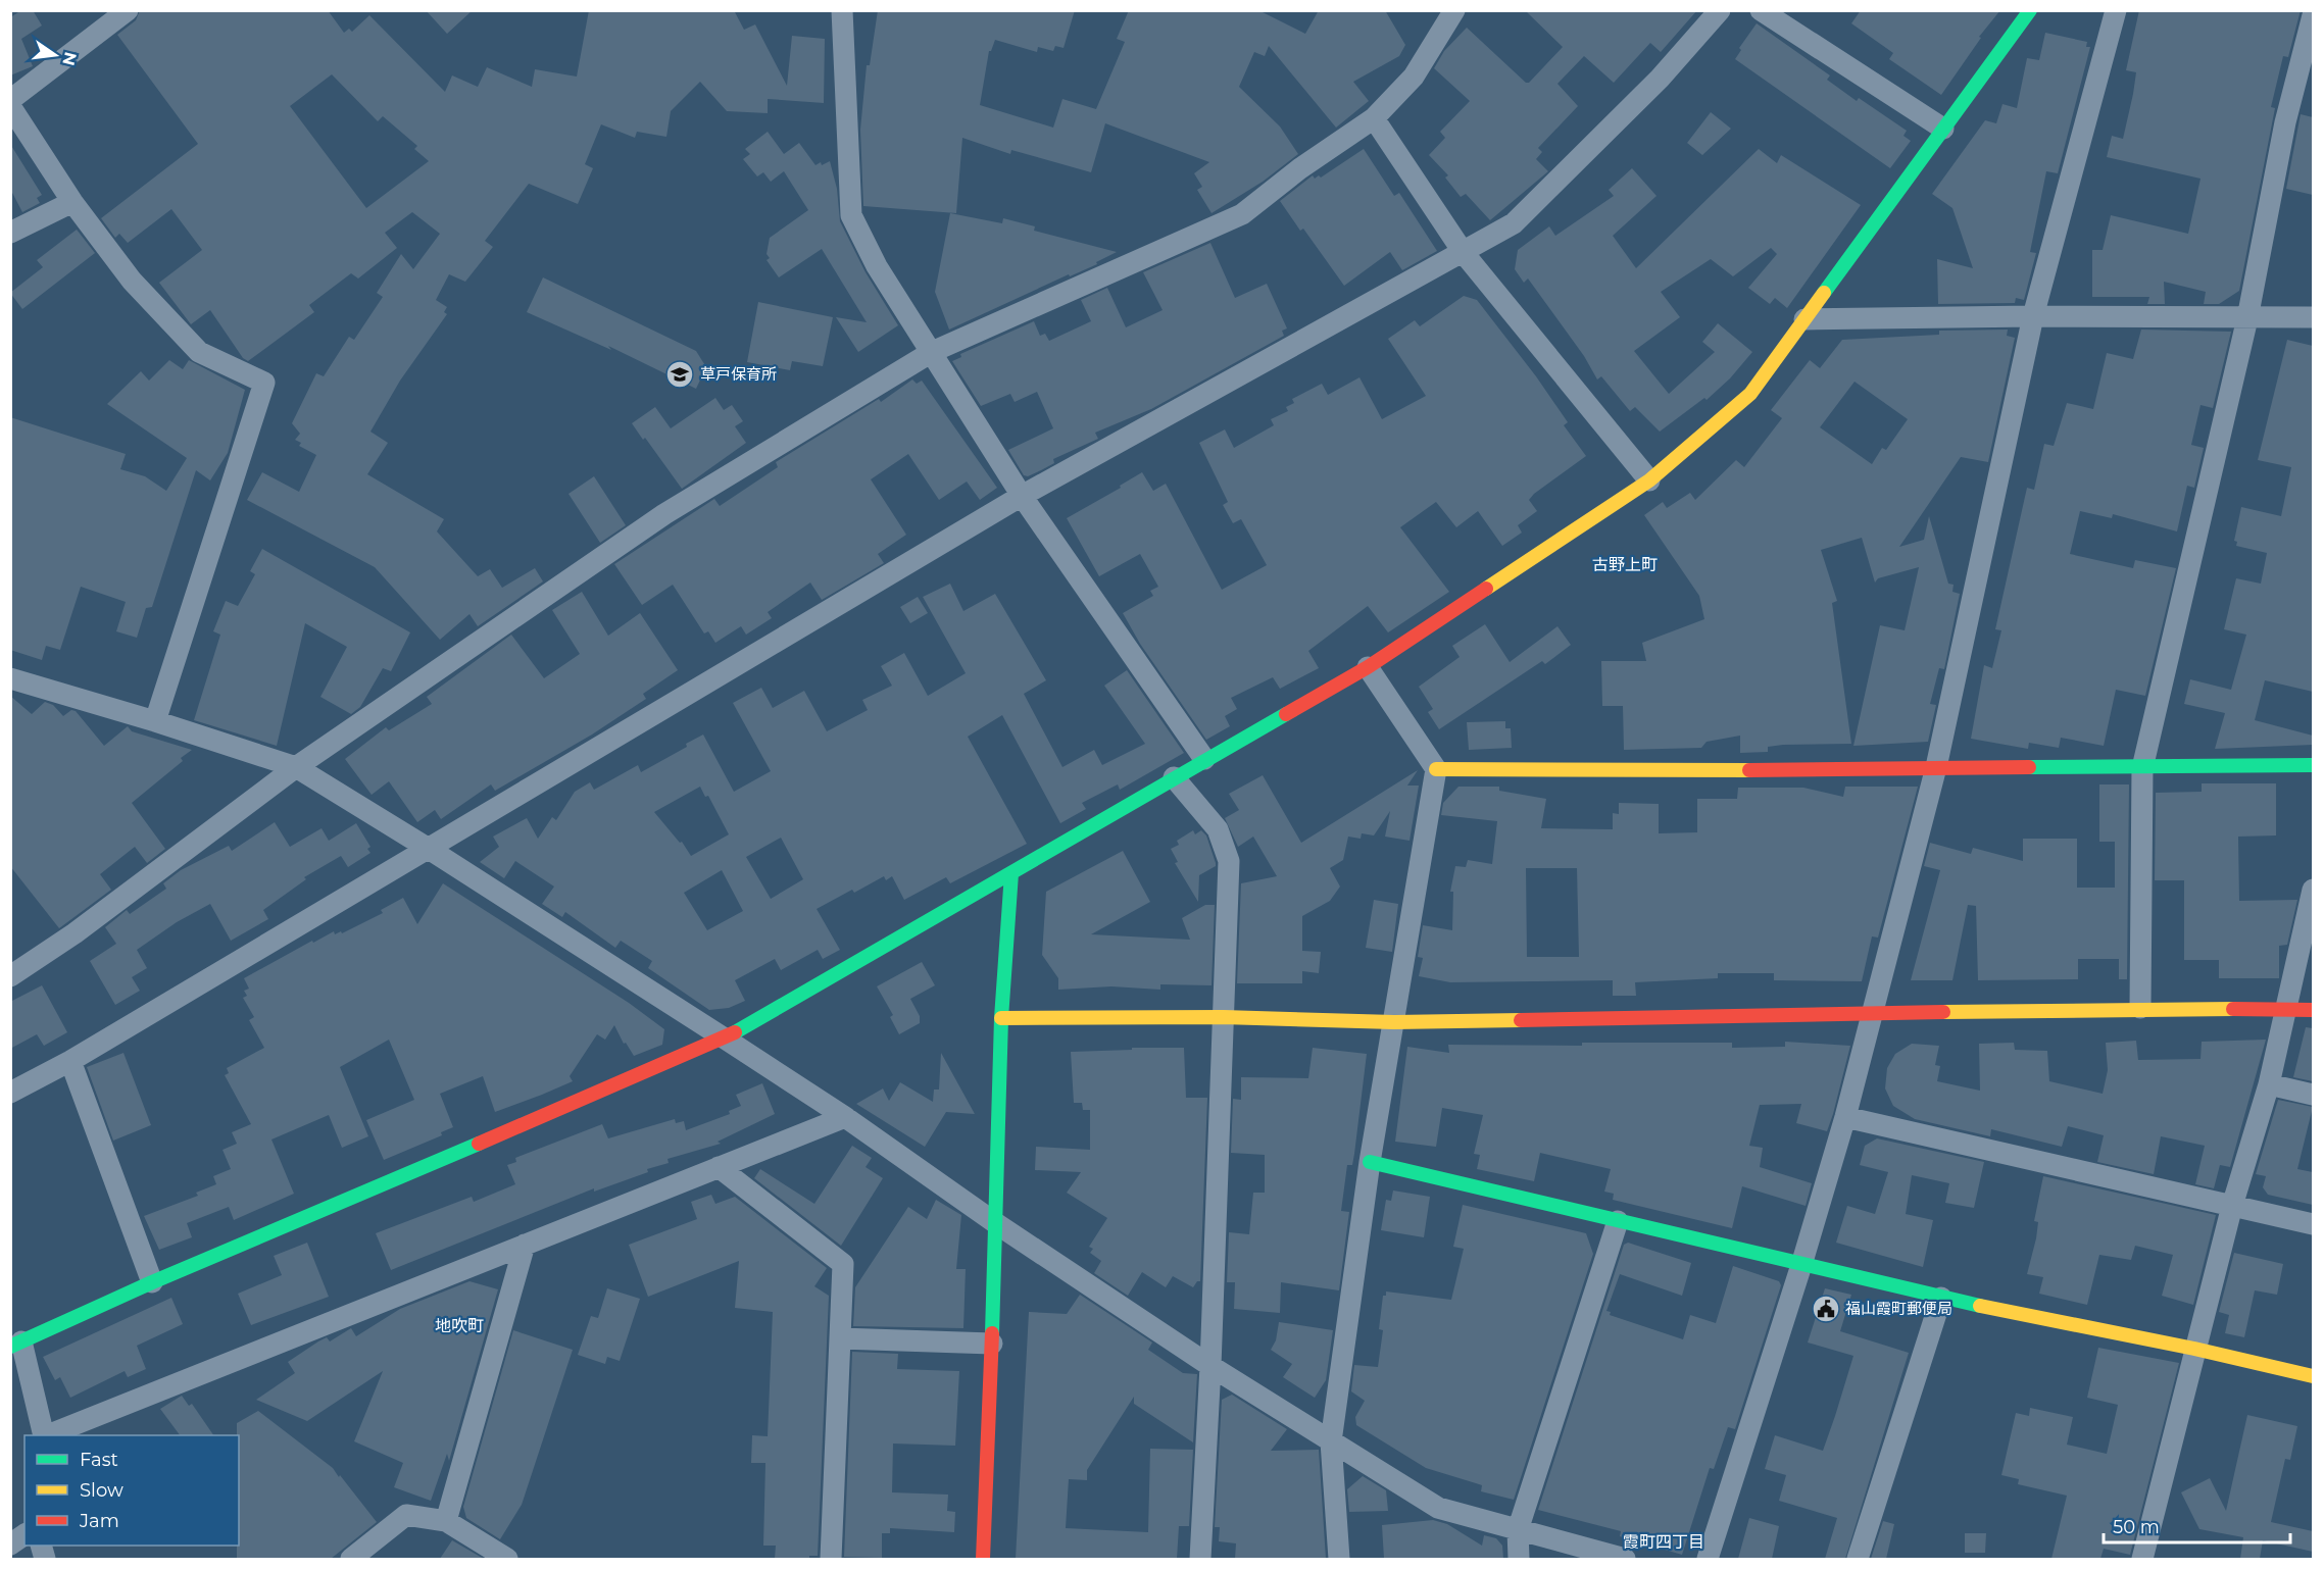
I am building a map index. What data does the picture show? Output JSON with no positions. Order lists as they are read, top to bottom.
{
  "districts": ["古野上町", "地吹町", "霞町四丁目"],
  "places": {
    "school or university": ["草戸保育所"],
    "public building": ["福山霞町郵便局"]
  },
  "legend": ["Fast", "Slow", "Jam"],
  "scale_bar": "50 m",
  "north": "right"
}
